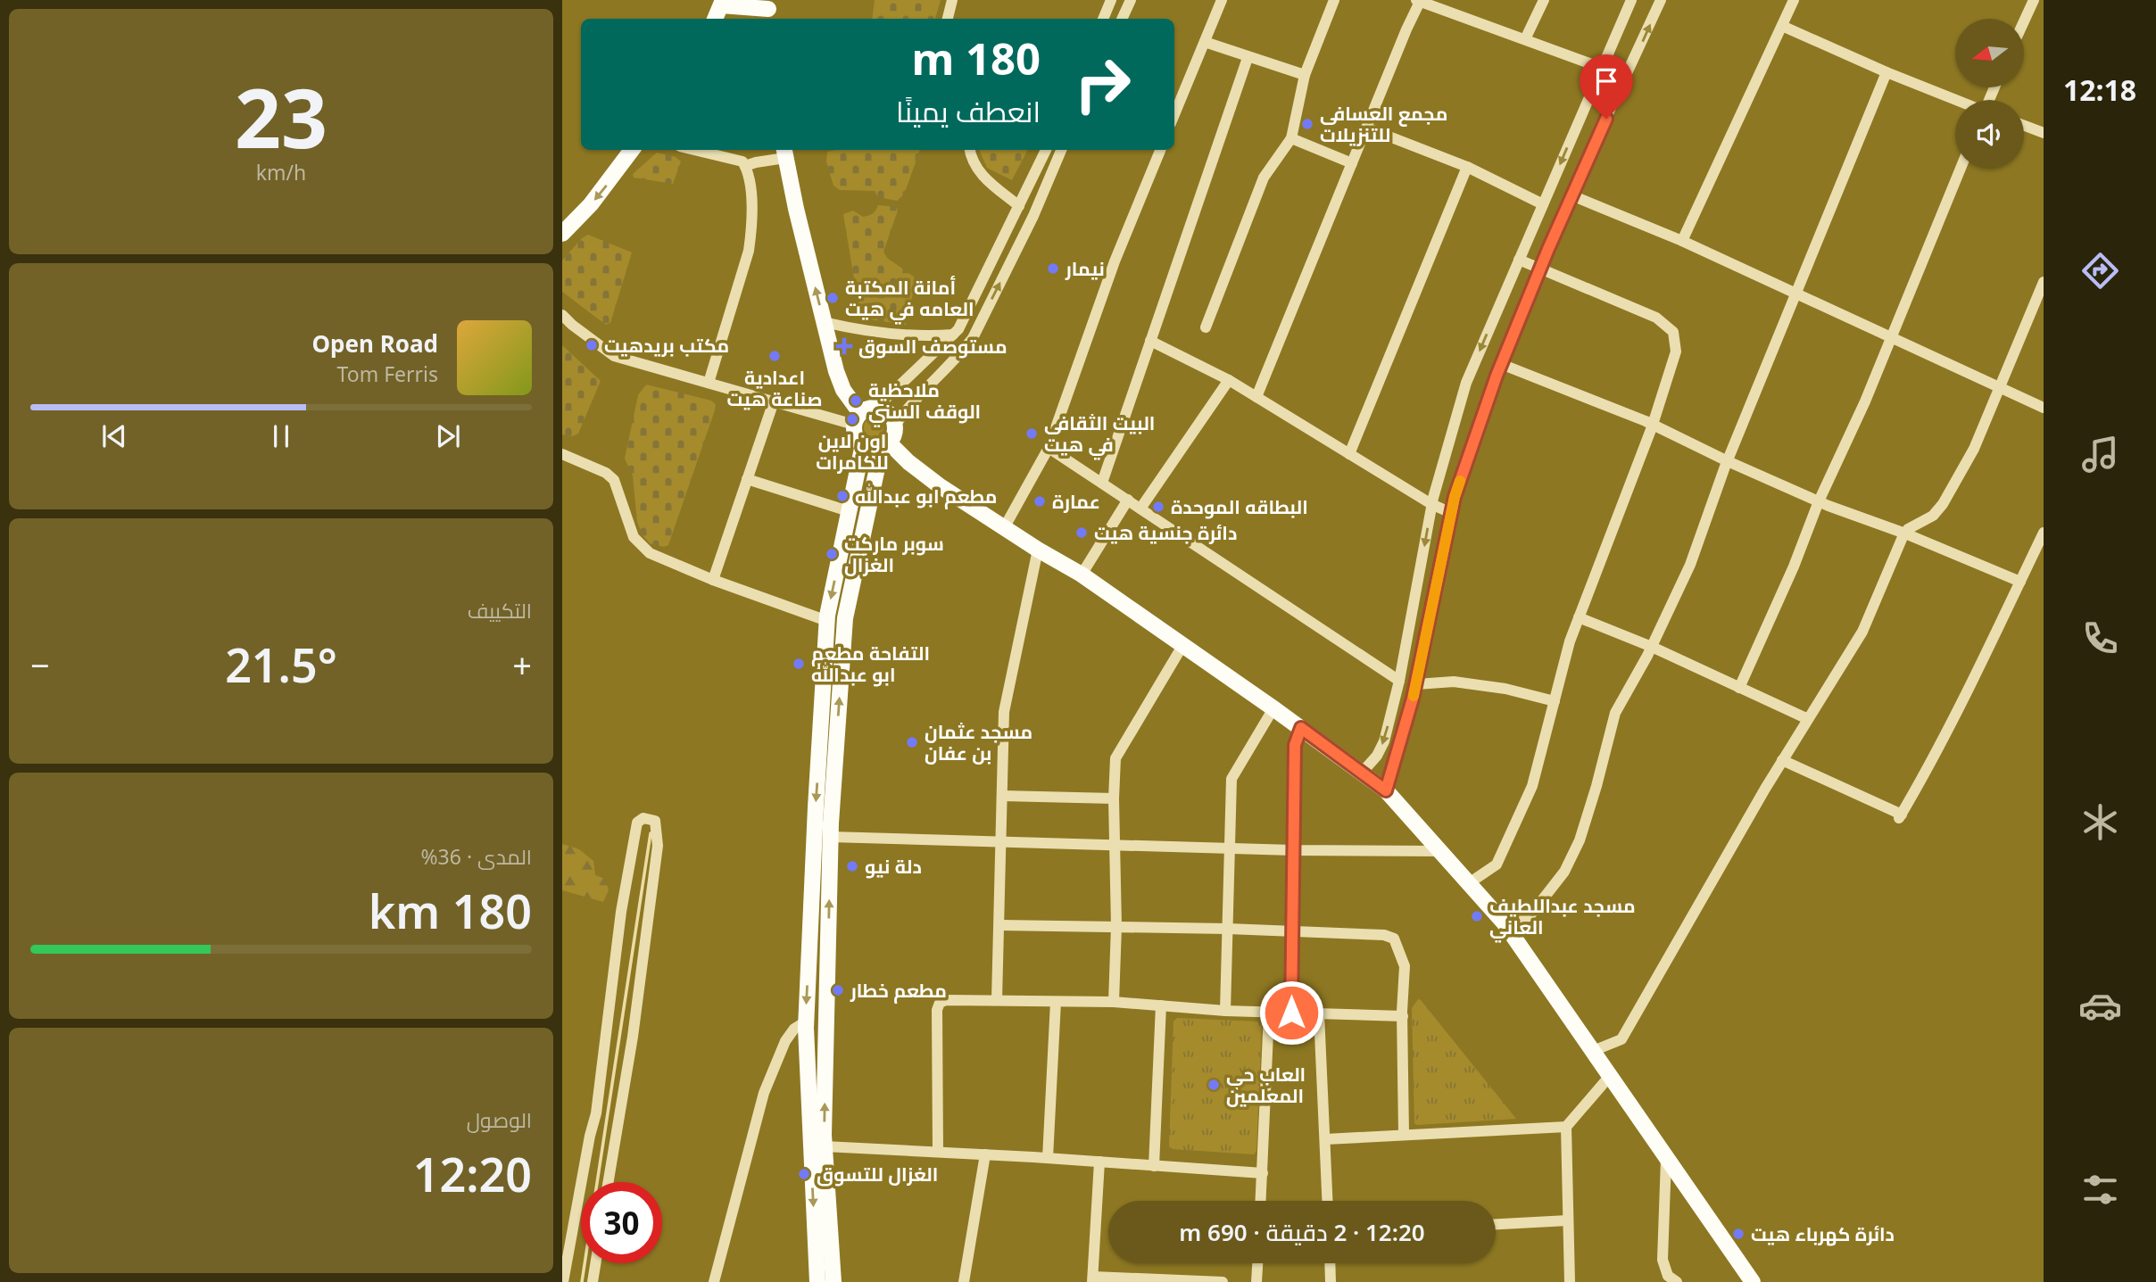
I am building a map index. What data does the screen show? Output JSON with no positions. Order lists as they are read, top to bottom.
{
  "places": {
    "other": [
      "مجمع العسافي للتنزيلات",
      "نيمار",
      "أمانة المكتبة العامه في هيت",
      "مكتب بريدهيت",
      "اعدادية صناعة هيت",
      "ملاحظية الوقف السني",
      "اون لاين للكامرات",
      "البيت الثقافي في هيت",
      "مطعم ابو عبدالله",
      "عمارة",
      "البطاقه الموحدة",
      "دائرة جنسية هيت",
      "سوبر ماركت الغزال",
      "التفاحة مطعم ابو عبدالله",
      "مسجد عثمان بن عفان",
      "دلة نيو",
      "مسجد عبداللطيف العاني",
      "مطعم خطار",
      "العاب حي المعلمين",
      "الغزال للتسوق",
      "دائرة كهرباء هيت"
    ],
    "health": ["مستوصف السوق"]
  },
  "north": "left",
  "page": {
    "tabs": "12:18",
    "tile": [
      ["23", "km/h"],
      "التكييف",
      ["المدى · 36%", "180 km"],
      ["الوصول", "12:20"]
    ],
    "turn": ["180 m", "انعطف يمينًا"],
    "song": ["Open Road", "Tom Ferris"],
    "heat": ["−", "21.5°", "+"],
    "limit": "30",
    "trip": "12:20 · 2 دقيقة · 690 m"
  }
}
